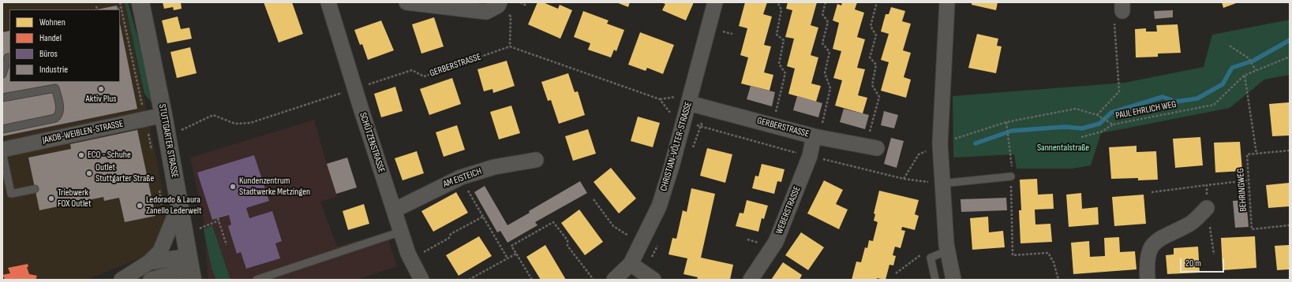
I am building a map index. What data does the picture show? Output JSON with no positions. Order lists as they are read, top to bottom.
{
  "streets": {
    "main road": ["STUTTGARTER STRASSE"],
    "street": [
      "GERBERSTRASSE",
      "JAKOB-WEIBLEN-STRASSE",
      "SCHÜTZENSTRASSE",
      "CHRISTIAN-VÖLTER-STRASSE",
      "AM EISTEICH",
      "WEBERSTRASSE"
    ],
    "path": ["PAUL EHRLICH WEG", "BEHRINGWEG"]
  },
  "crossings": [
    ["GERBERSTRASSE", "STUTTGARTER STRASSE"],
    ["GERBERSTRASSE", "SCHÜTZENSTRASSE"],
    ["GERBERSTRASSE", "CHRISTIAN-VÖLTER-STRASSE"],
    ["GERBERSTRASSE", "WEBERSTRASSE"],
    ["JAKOB-WEIBLEN-STRASSE", "STUTTGARTER STRASSE"],
    ["SCHÜTZENSTRASSE", "AM EISTEICH"]
  ],
  "parks": ["Sannentalstraße"],
  "places": [
    "Aktiv Plus",
    "ECO - Schuhe",
    "Outlet Stuttgarter Straße",
    "Kundenzentrum Stadtwerke Metzingen",
    "Triebwerk FOX Outlet",
    "Ledorado & Laura Zanello Lederwelt"
  ],
  "legend": [
    "Wohnen",
    "Handel",
    "Büros",
    "Industrie"
  ],
  "scale_bar": "20 m"
}
